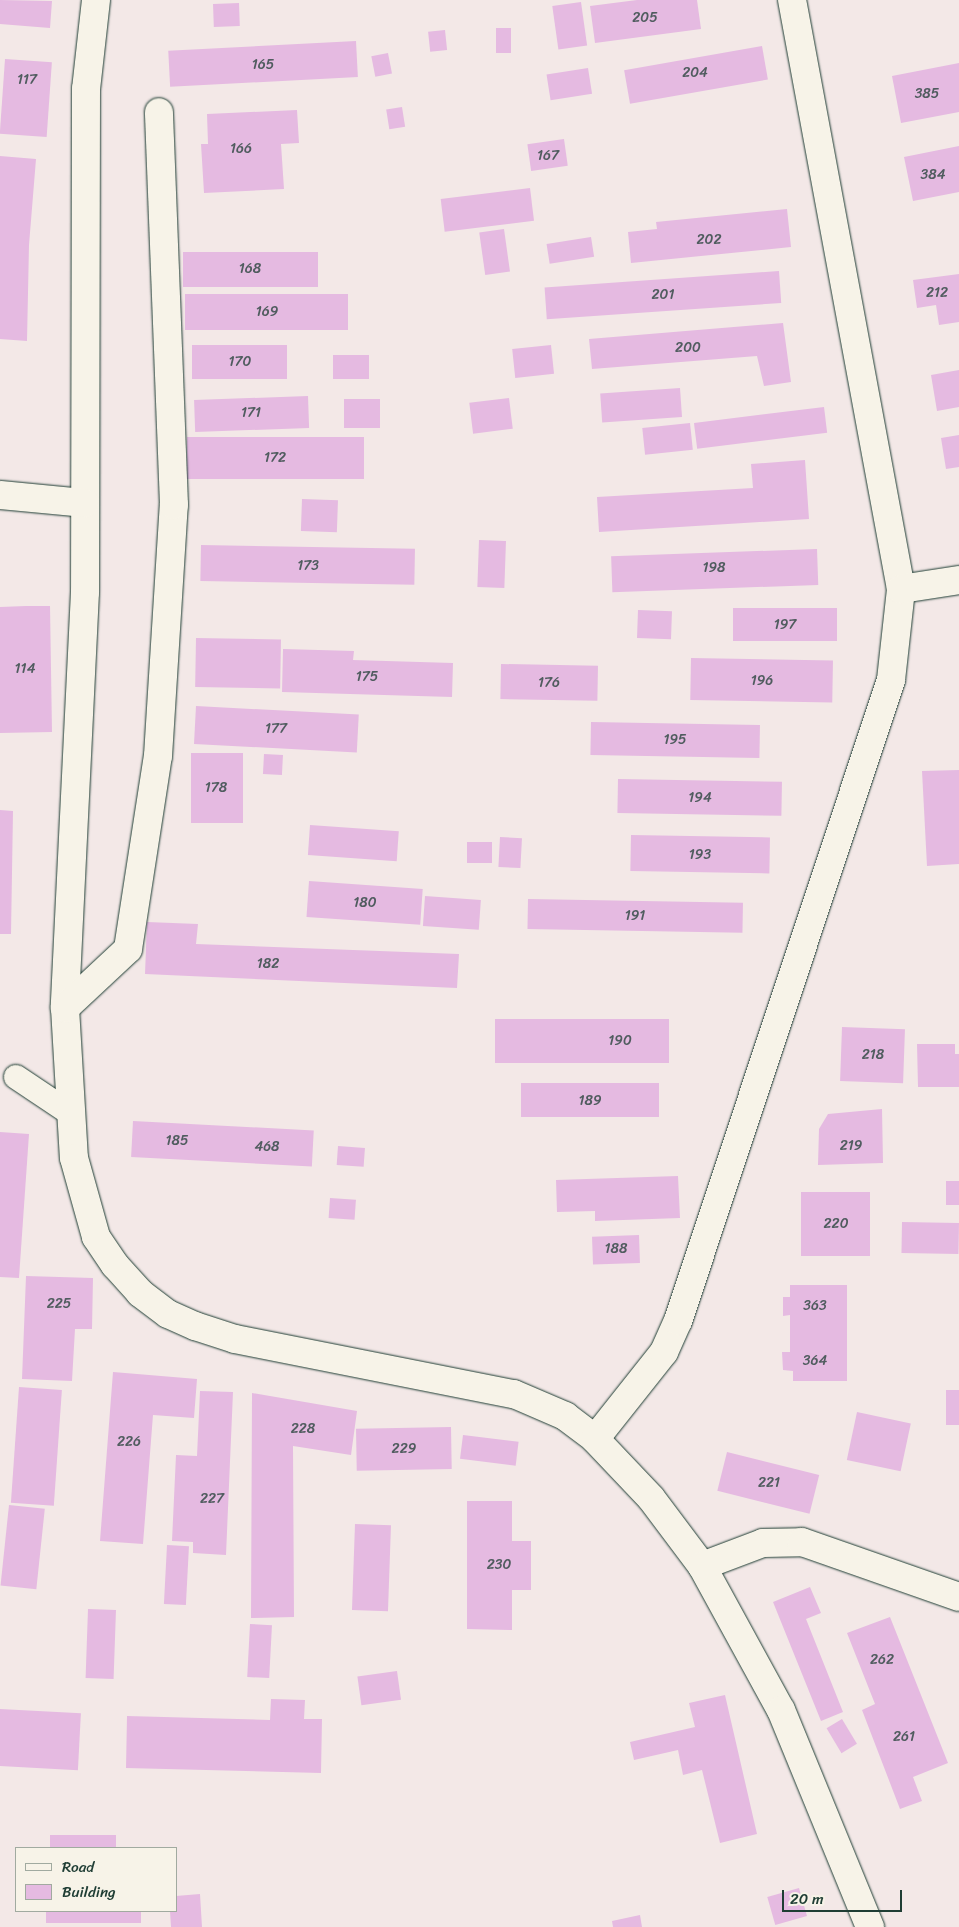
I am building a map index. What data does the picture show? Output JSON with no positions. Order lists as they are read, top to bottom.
{
  "house_numbers": [
    "205",
    "165",
    "204",
    "117",
    "385",
    "166",
    "167",
    "384",
    "202",
    "168",
    "212",
    "201",
    "169",
    "200",
    "170",
    "171",
    "172",
    "173",
    "198",
    "197",
    "114",
    "175",
    "196",
    "176",
    "177",
    "195",
    "178",
    "194",
    "193",
    "180",
    "191",
    "182",
    "190",
    "218",
    "189",
    "185",
    "219",
    "468",
    "220",
    "188",
    "225",
    "363",
    "364",
    "228",
    "226",
    "229",
    "221",
    "227",
    "230",
    "262",
    "261"
  ],
  "legend": ["Road", "Building"],
  "scale_bar": "20 m"
}
